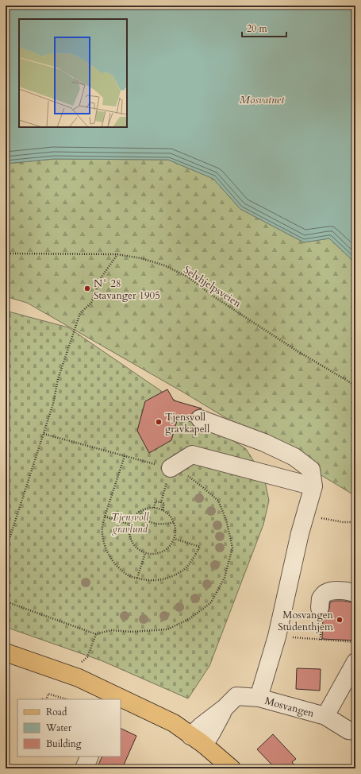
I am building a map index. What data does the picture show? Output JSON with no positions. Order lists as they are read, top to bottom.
{
  "streets": {
    "street": ["Mosvangen"],
    "path": ["Selvhjelpsveien"]
  },
  "water": ["Mosvatnet"],
  "parks": ["Tjensvoll gravlund"],
  "places": ["N° 28 Stavanger 1905", "Tjensvoll gravkapell", "Mosvangen Studenthjem"],
  "legend": ["Road", "Water", "Building"],
  "scale_bar": "20 m"
}
